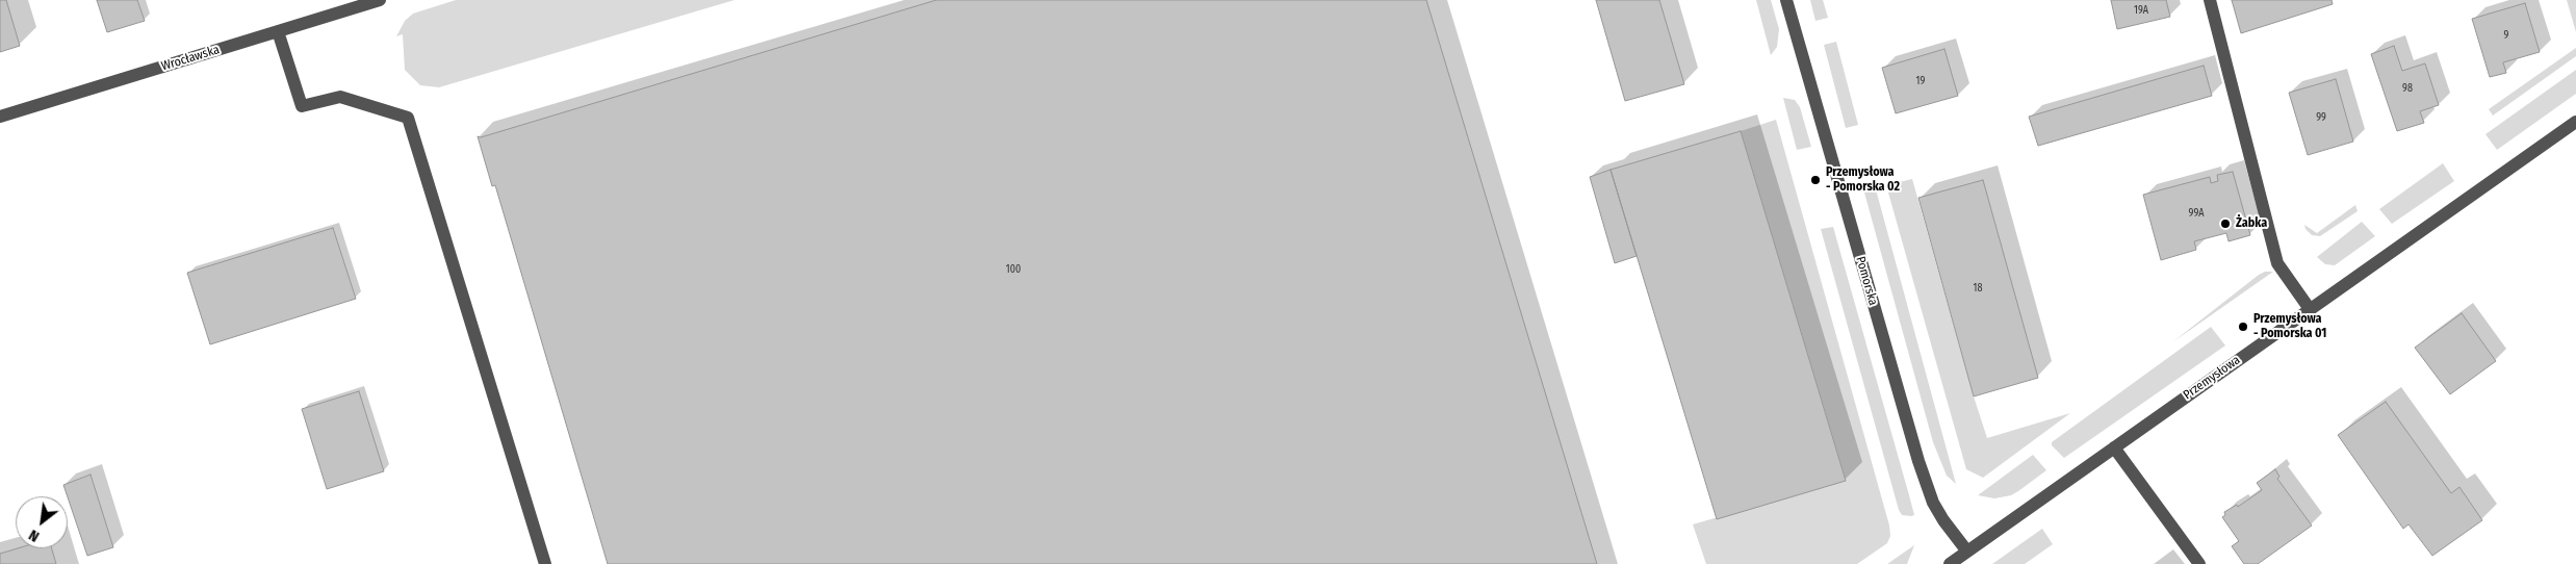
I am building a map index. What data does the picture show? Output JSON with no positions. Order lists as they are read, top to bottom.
{
  "streets": {
    "street": ["Wrocławska", "Pomorska", "Przemysłowa"]
  },
  "crossings": [
    ["Pomorska", "Przemysłowa"]
  ],
  "places": ["Przemysłowa - Pomorska 02", "Żabka", "Przemysłowa - Pomorska 01"],
  "house_numbers": [
    "19A",
    "9",
    "19",
    "98",
    "99",
    "99A",
    "100",
    "18"
  ],
  "north": "bottom left"
}
